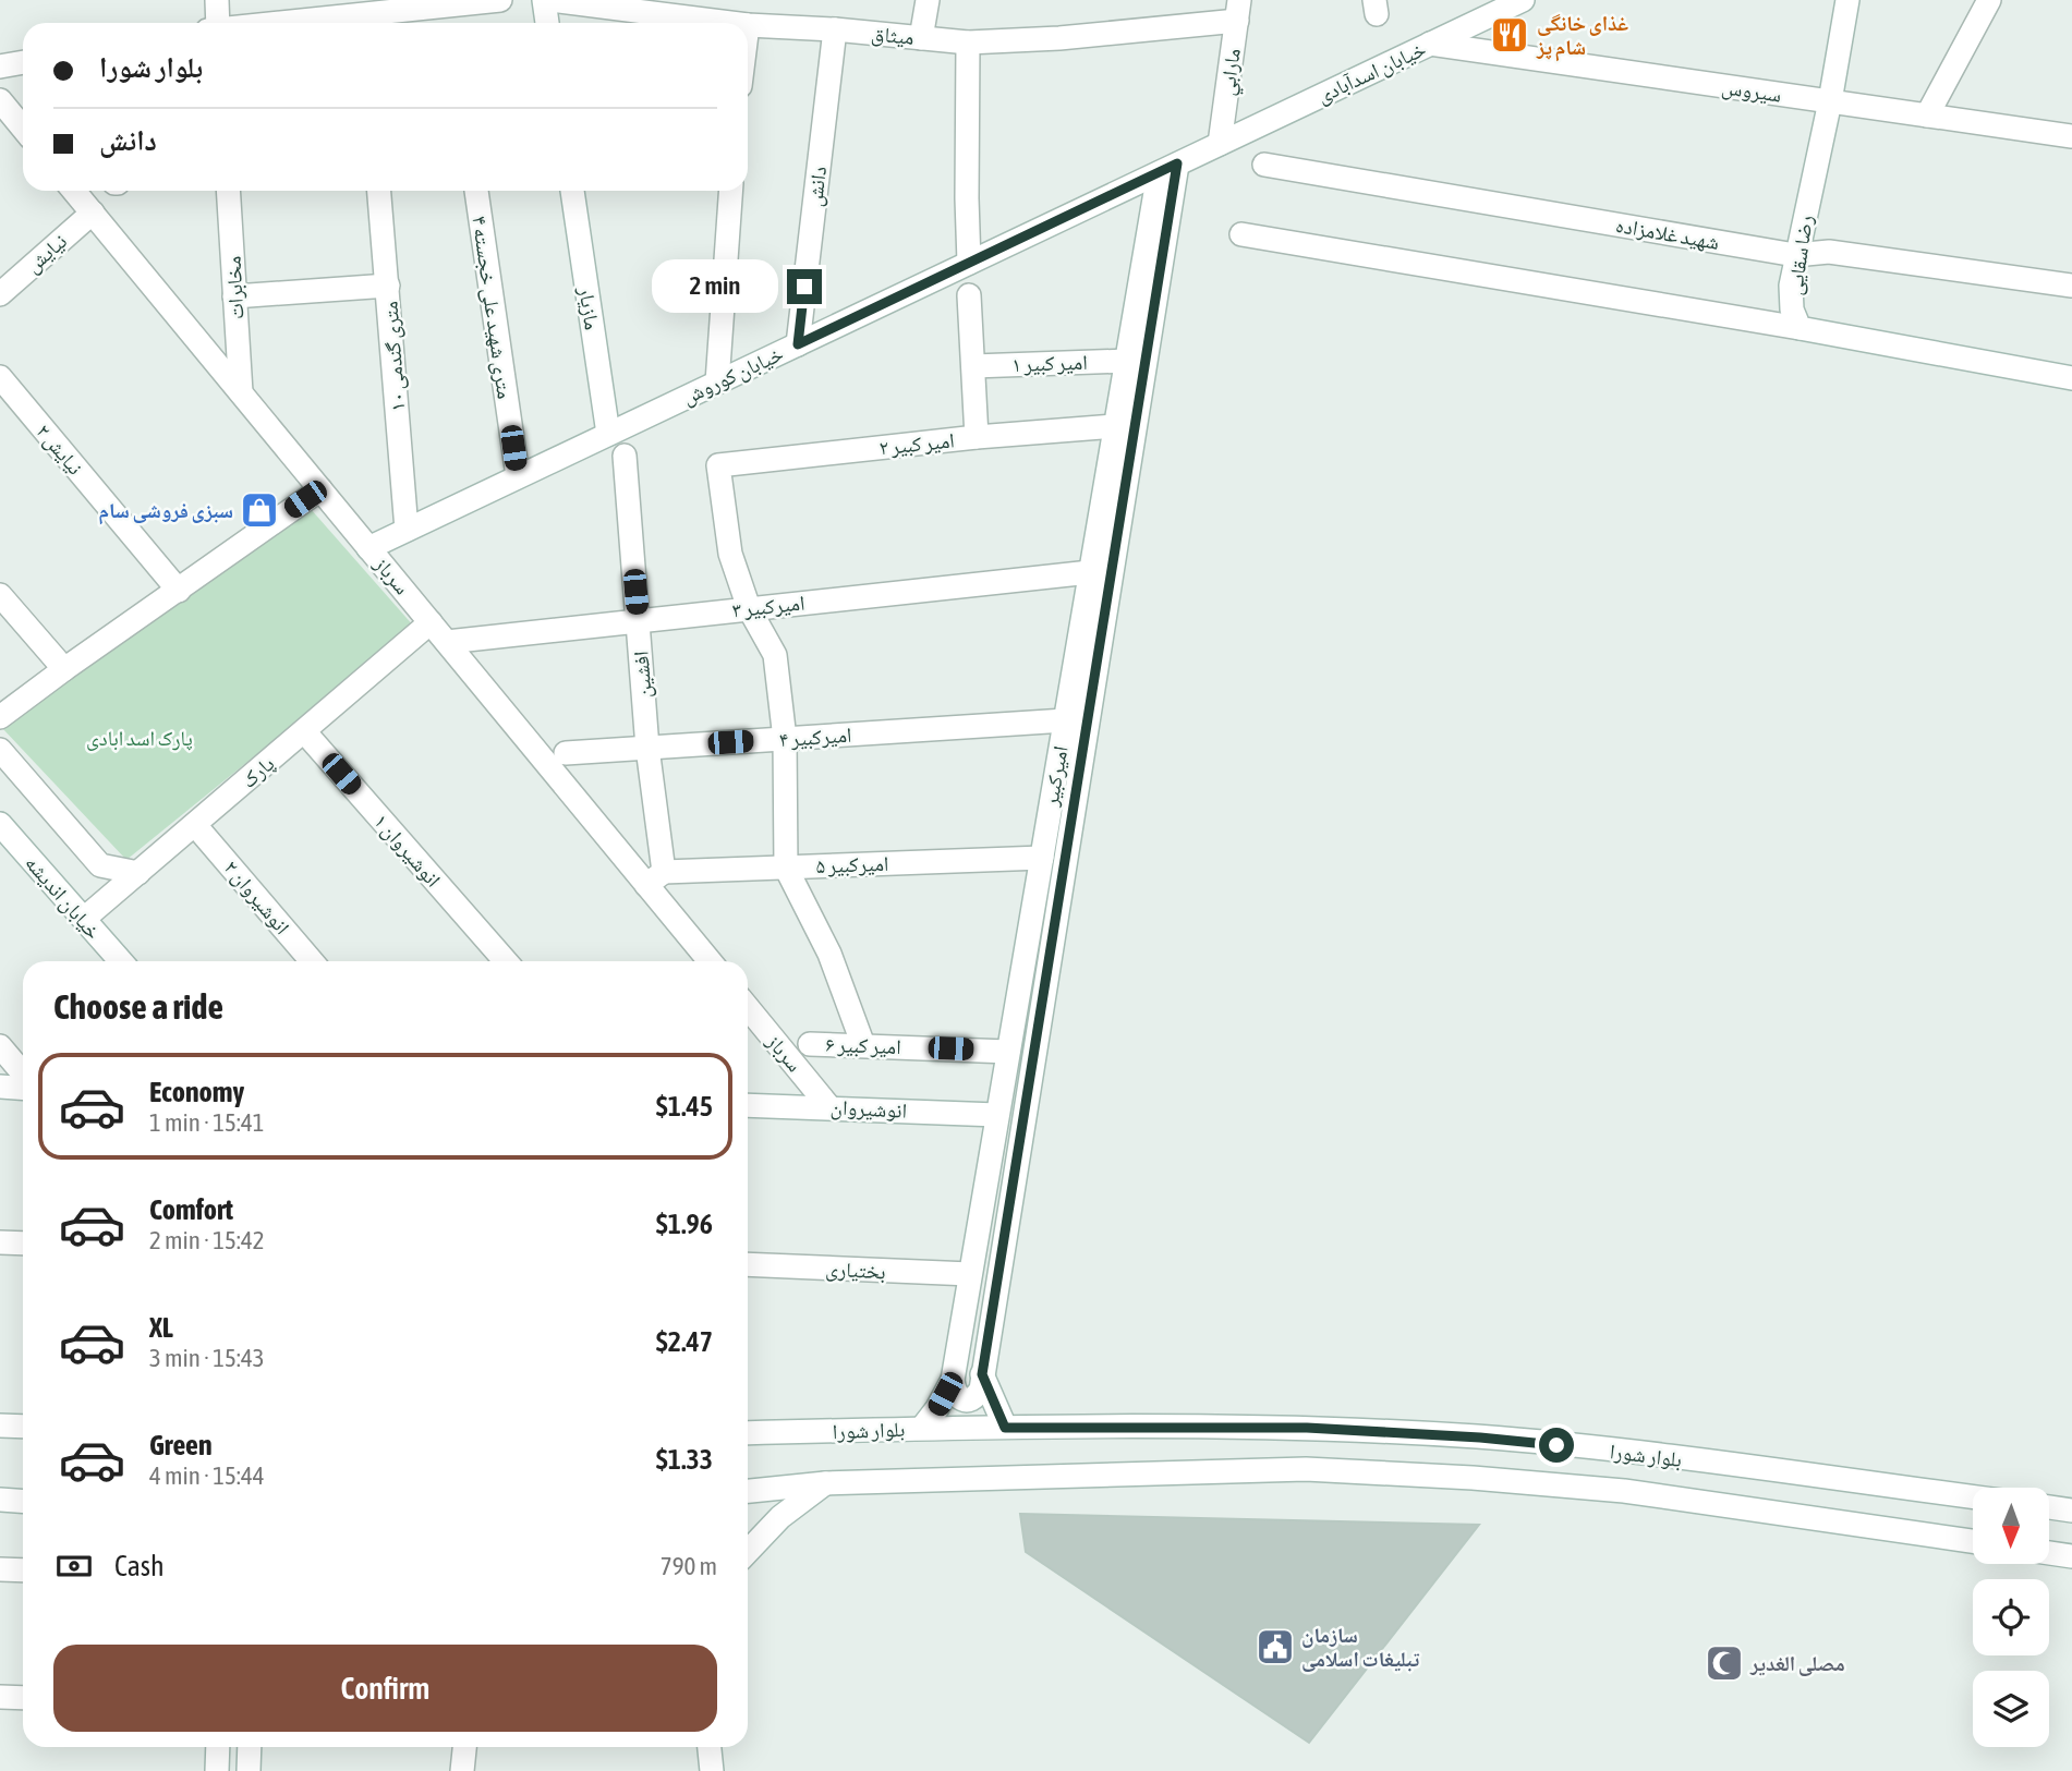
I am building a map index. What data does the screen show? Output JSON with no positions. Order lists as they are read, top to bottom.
{
  "streets": {
    "street": [
      "میثاق",
      "مارابي",
      "خیابان اسدآبادی",
      "سیروس",
      "دانش",
      "شهید غلامزاده",
      "نیایش",
      "رضا سقایی",
      "مخابرات",
      "۴ متری شهید علی خجسته",
      "مازیار",
      "۱۰ متری گندمی",
      "امیر کبیر ۱",
      "خیابان کوروش",
      "امیر کبیر ۲",
      "نیایش ۲",
      "سرباز",
      "امیرکبیر ۳",
      "افشین",
      "امیرکبیر ۴",
      "پارک",
      "امیرکبیر",
      "انوشیروان ۱",
      "امیرکبیر ۵",
      "خیابان اندیشه",
      "انوشیروان ۲",
      "امیر کبیر ۶",
      "انوشیروان",
      "بختیاری",
      "بلوار شورا"
    ]
  },
  "crossings": [
    ["میثاق", "مارابي"],
    ["میثاق", "دانش"],
    ["مارابي", "خیابان اسدآبادی"],
    ["مارابي", "خیابان کوروش"],
    ["خیابان اسدآبادی", "سیروس"],
    ["خیابان اسدآبادی", "خیابان کوروش"],
    ["سیروس", "رضا سقایی"],
    ["دانش", "خیابان کوروش"],
    ["شهید غلامزاده", "رضا سقایی"],
    ["نیایش", "سرباز"],
    ["مخابرات", "سرباز"],
    ["۴ متری شهید علی خجسته", "خیابان کوروش"],
    ["مازیار", "خیابان کوروش"],
    ["۱۰ متری گندمی", "خیابان کوروش"],
    ["امیر کبیر ۱", "امیرکبیر"],
    ["خیابان کوروش", "سرباز"],
    ["خیابان کوروش", "امیرکبیر"],
    ["امیر کبیر ۲", "امیرکبیر ۳"],
    ["امیر کبیر ۲", "امیرکبیر"],
    ["سرباز", "امیرکبیر ۳"],
    ["سرباز", "افشین"],
    ["سرباز", "پارک"],
    ["سرباز", "امیرکبیر ۵"],
    ["سرباز", "انوشیروان"],
    ["امیرکبیر ۳", "افشین"],
    ["امیرکبیر ۳", "امیرکبیر"],
    ["افشین", "امیرکبیر ۴"],
    ["افشین", "امیرکبیر ۵"],
    ["امیرکبیر ۴", "امیرکبیر"],
    ["پارک", "انوشیروان ۱"],
    ["پارک", "خیابان اندیشه"],
    ["پارک", "انوشیروان ۲"],
    ["امیرکبیر", "امیرکبیر ۵"],
    ["امیرکبیر", "امیر کبیر ۶"],
    ["امیرکبیر", "انوشیروان"],
    ["امیرکبیر", "بختیاری"]
  ],
  "parks": ["پارک اسد ابادی"],
  "places": {
    "restaurant": ["غذای خانگی شام پز"],
    "shop": ["سبزی فروشی سام"],
    "public building": ["سازمان تبلیغات اسلامی"],
    "mosque": ["مصلی الغدیر"]
  },
  "north": "bottom",
  "page": {
    "banner": ["بلوار شورا", "دانش"],
    "bubble": "2 min",
    "heading": "Choose a ride",
    "list": [
      {
        "name": "Economy",
        "note": "1 min · 15:41",
        "value": "$1.45"
      },
      {
        "name": "Comfort",
        "note": "2 min · 15:42",
        "value": "$1.96"
      },
      {
        "name": "XL",
        "note": "3 min · 15:43",
        "value": "$2.47"
      },
      {
        "name": "Green",
        "note": "4 min · 15:44",
        "value": "$1.33"
      }
    ],
    "pay": ["Cash", "790 m"],
    "buttons": "Confirm"
  }
}
